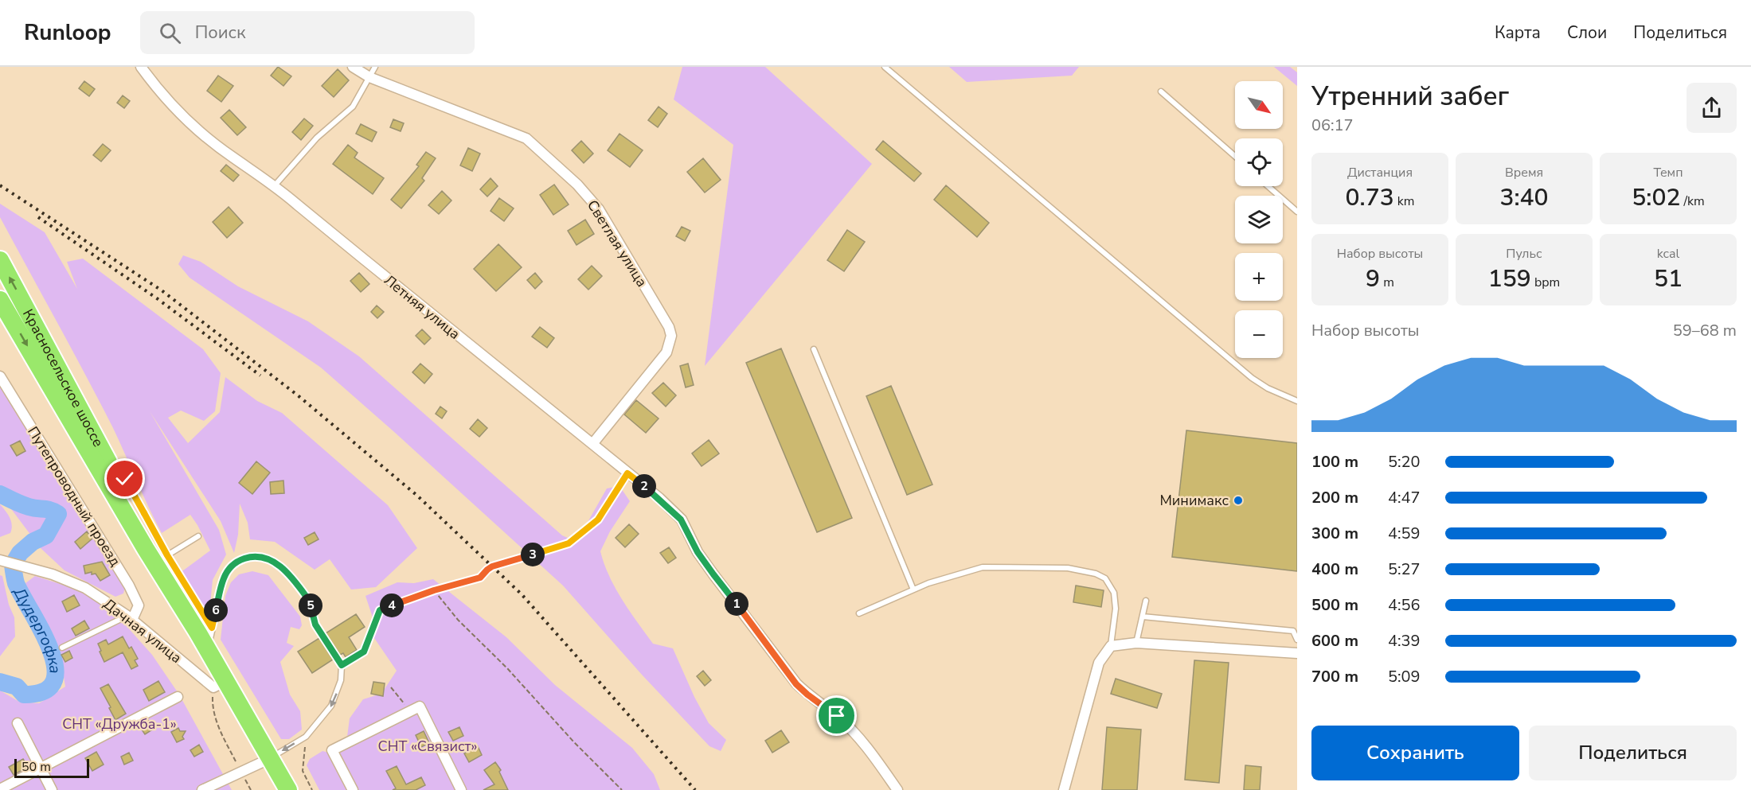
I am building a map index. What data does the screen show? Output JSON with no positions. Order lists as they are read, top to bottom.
{
  "streets": {
    "highway": ["Красносельское шоссе"],
    "street": [
      "Светлая улица",
      "Летняя улица",
      "Путепроводный проезд",
      "Дачная улица"
    ]
  },
  "crossings": [
    ["Светлая улица", "Летняя улица"],
    ["Красносельское шоссе", "Дачная улица"],
    ["Путепроводный проезд", "Дачная улица"]
  ],
  "water": ["Дудергофка"],
  "parks": ["СНТ «Дружба-1»", "СНТ «Связист»"],
  "places": ["Минимакс"],
  "scale_bar": "50 m",
  "north": "bottom right",
  "page": {
    "header": "Runloop",
    "search": "Поиск",
    "nav": ["Карта", "Слои", "Поделиться"],
    "heading": ["Утренний забег", "06:17"],
    "map_buttons": ["+", "−"],
    "stats": [
      ["Дистанция", "0.73 km"],
      ["Время", "3:40"],
      ["Темп", "5:02 /km"],
      ["Набор высоты", "9 m"],
      ["Пульс", "159 bpm"],
      ["kcal", "51"]
    ],
    "chart": ["Набор высоты", "59–68 m"],
    "list": [
      {
        "name": "100 m",
        "note": "5:20"
      },
      {
        "name": "200 m",
        "note": "4:47"
      },
      {
        "name": "300 m",
        "note": "4:59"
      },
      {
        "name": "400 m",
        "note": "5:27"
      },
      {
        "name": "500 m",
        "note": "4:56"
      },
      {
        "name": "600 m",
        "note": "4:39"
      },
      {
        "name": "700 m",
        "note": "5:09"
      }
    ],
    "pins": [
      "2",
      "3",
      "1",
      "4",
      "5",
      "6"
    ],
    "buttons": ["Сохранить", "Поделиться"],
    "scale": "50 m"
  }
}
